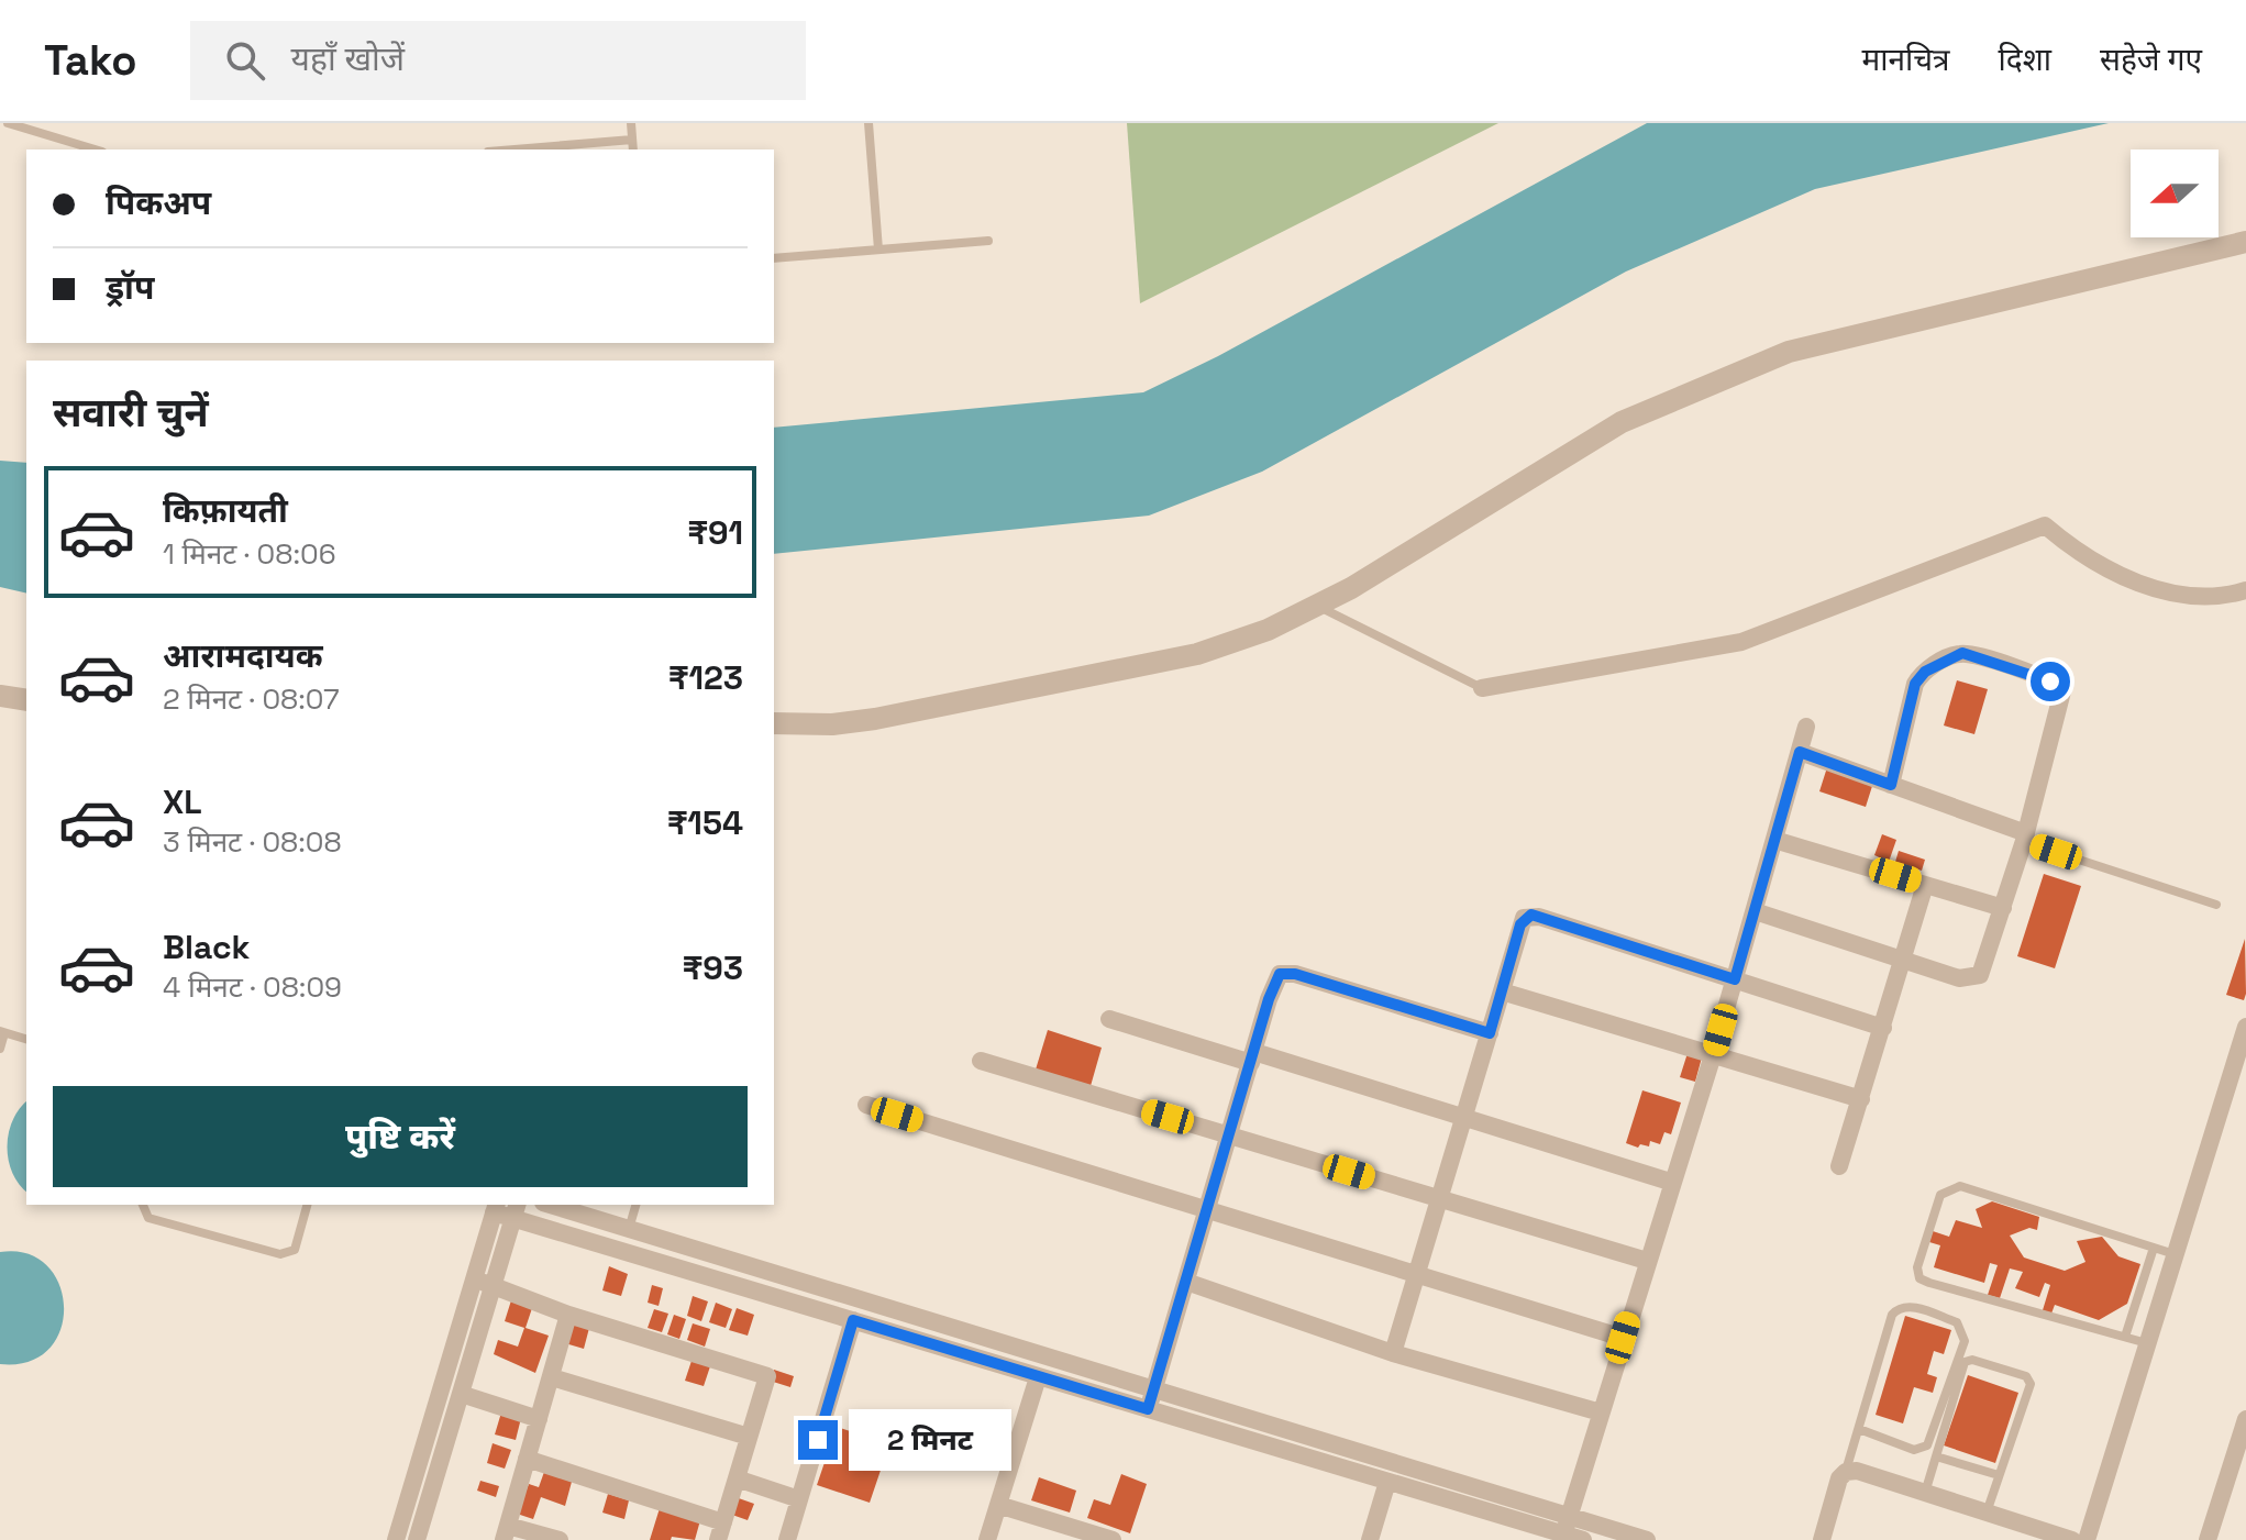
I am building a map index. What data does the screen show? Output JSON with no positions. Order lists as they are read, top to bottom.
{
  "north": "left",
  "page": {
    "header": "Tako",
    "search": "यहाँ खोजें",
    "nav": ["मानचित्र", "दिशा", "सहेजे गए"],
    "banner": ["पिकअप", "ड्रॉप"],
    "heading": "सवारी चुनें",
    "list": [
      {
        "name": "किफ़ायती",
        "note": "1 मिनट · 08:06",
        "value": "₹91"
      },
      {
        "name": "आरामदायक",
        "note": "2 मिनट · 08:07",
        "value": "₹123"
      },
      {
        "name": "XL",
        "note": "3 मिनट · 08:08",
        "value": "₹154"
      },
      {
        "name": "Black",
        "note": "4 मिनट · 08:09",
        "value": "₹93"
      }
    ],
    "buttons": "पुष्टि करें",
    "bubble": "2 मिनट"
  }
}
